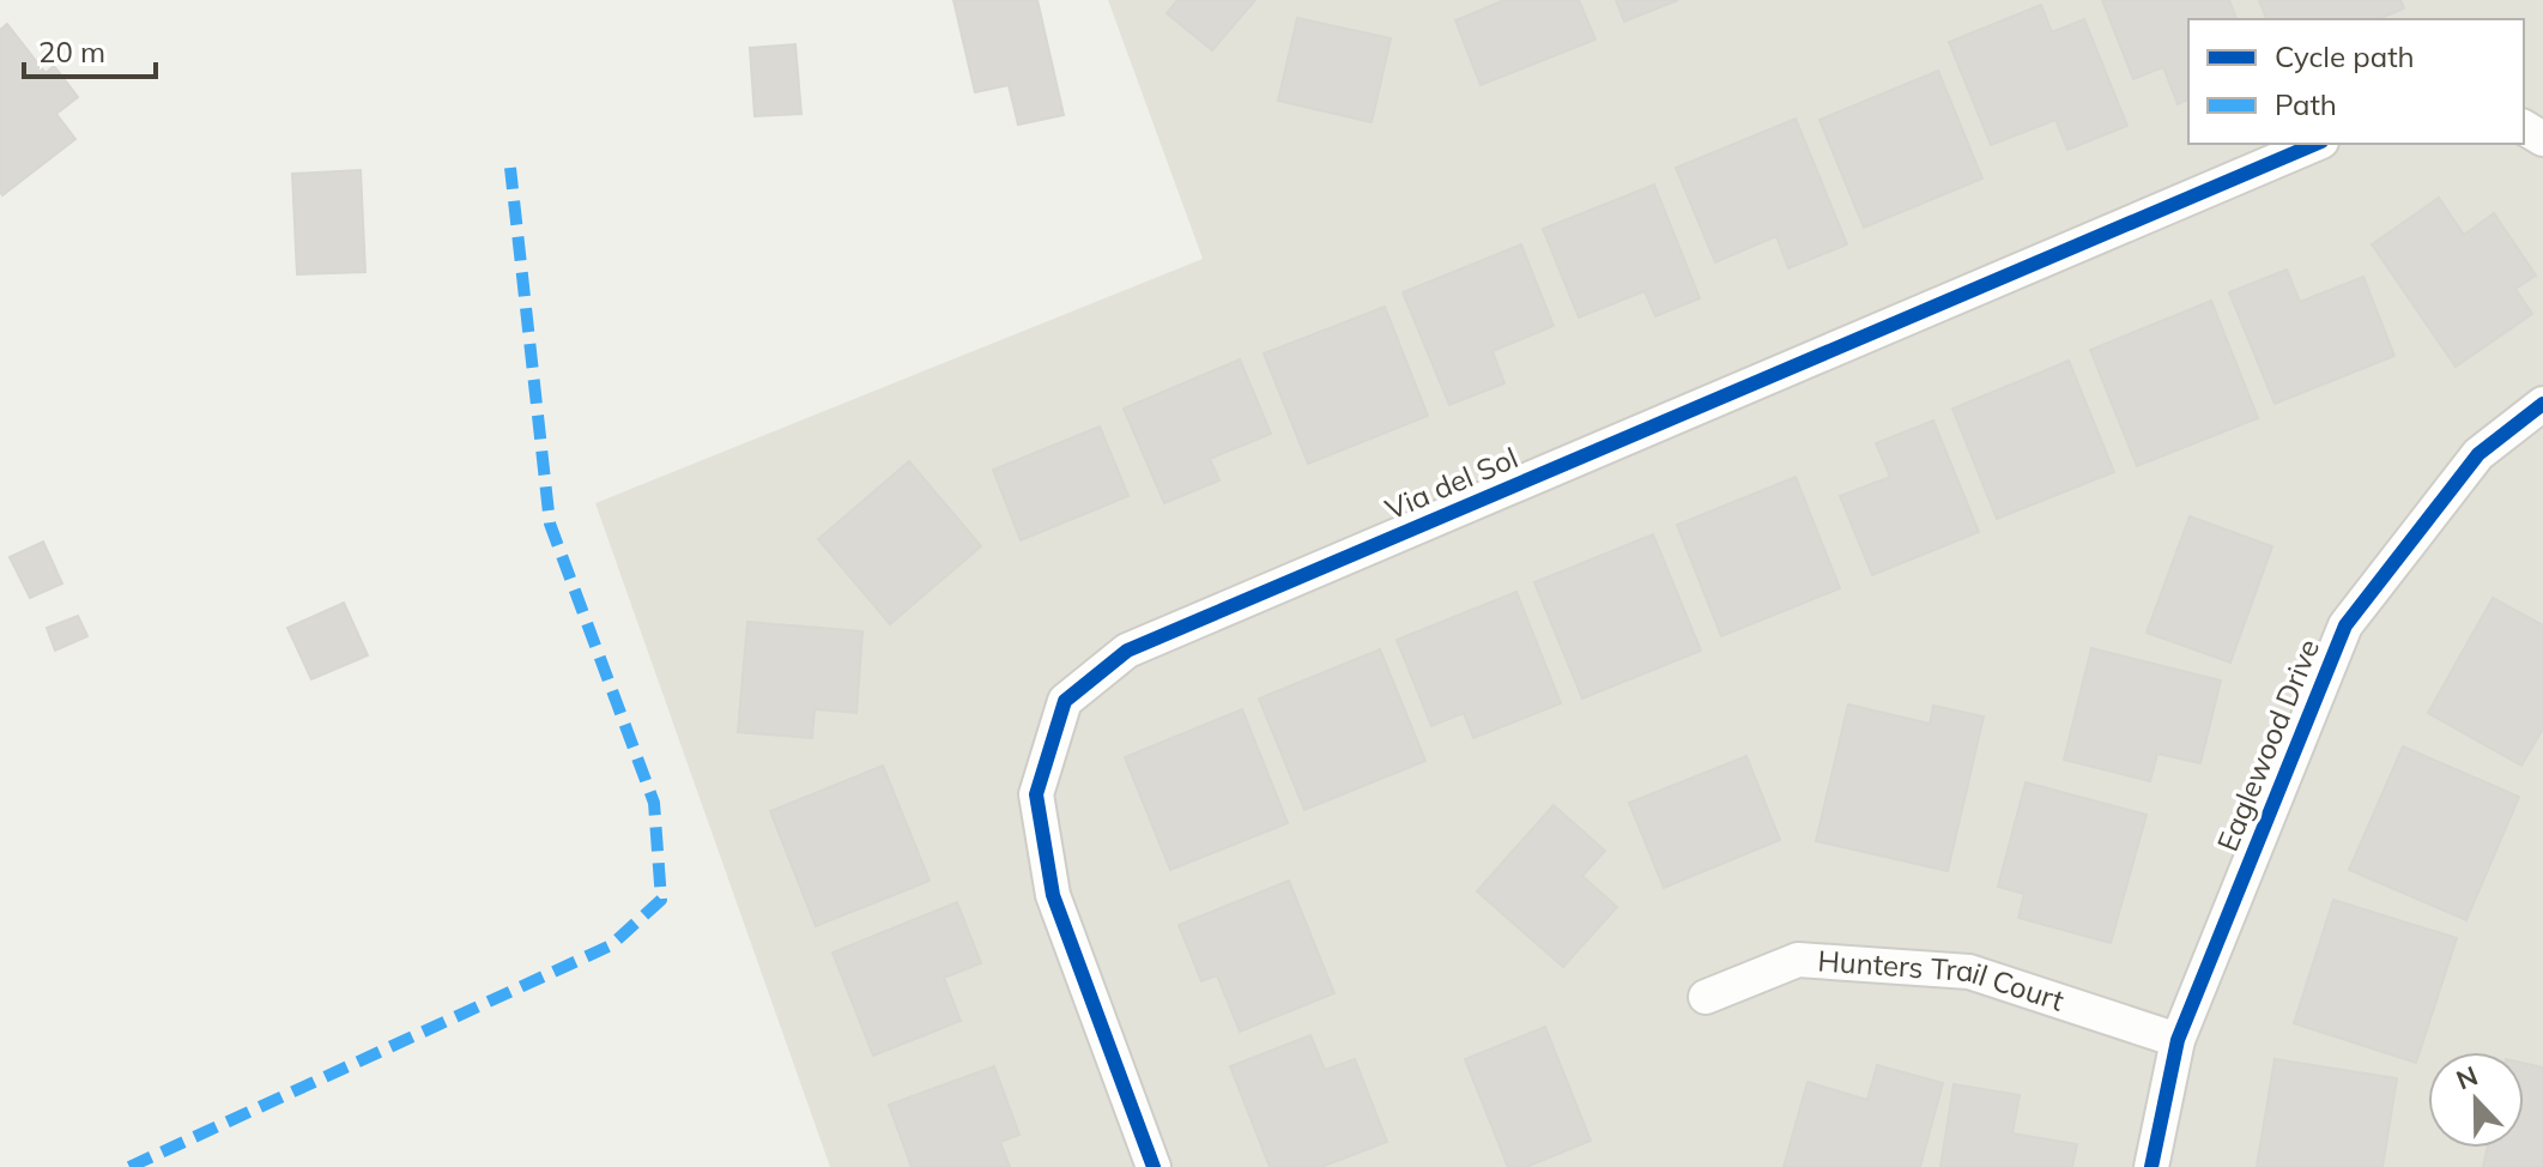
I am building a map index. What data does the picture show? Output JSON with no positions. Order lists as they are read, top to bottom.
{
  "streets": {
    "street": ["Via del Sol", "Eaglewood Drive", "Hunters Trail Court"]
  },
  "crossings": [
    ["Eaglewood Drive", "Hunters Trail Court"]
  ],
  "legend": ["Cycle path", "Path"],
  "scale_bar": "20 m",
  "north": "top"
}
